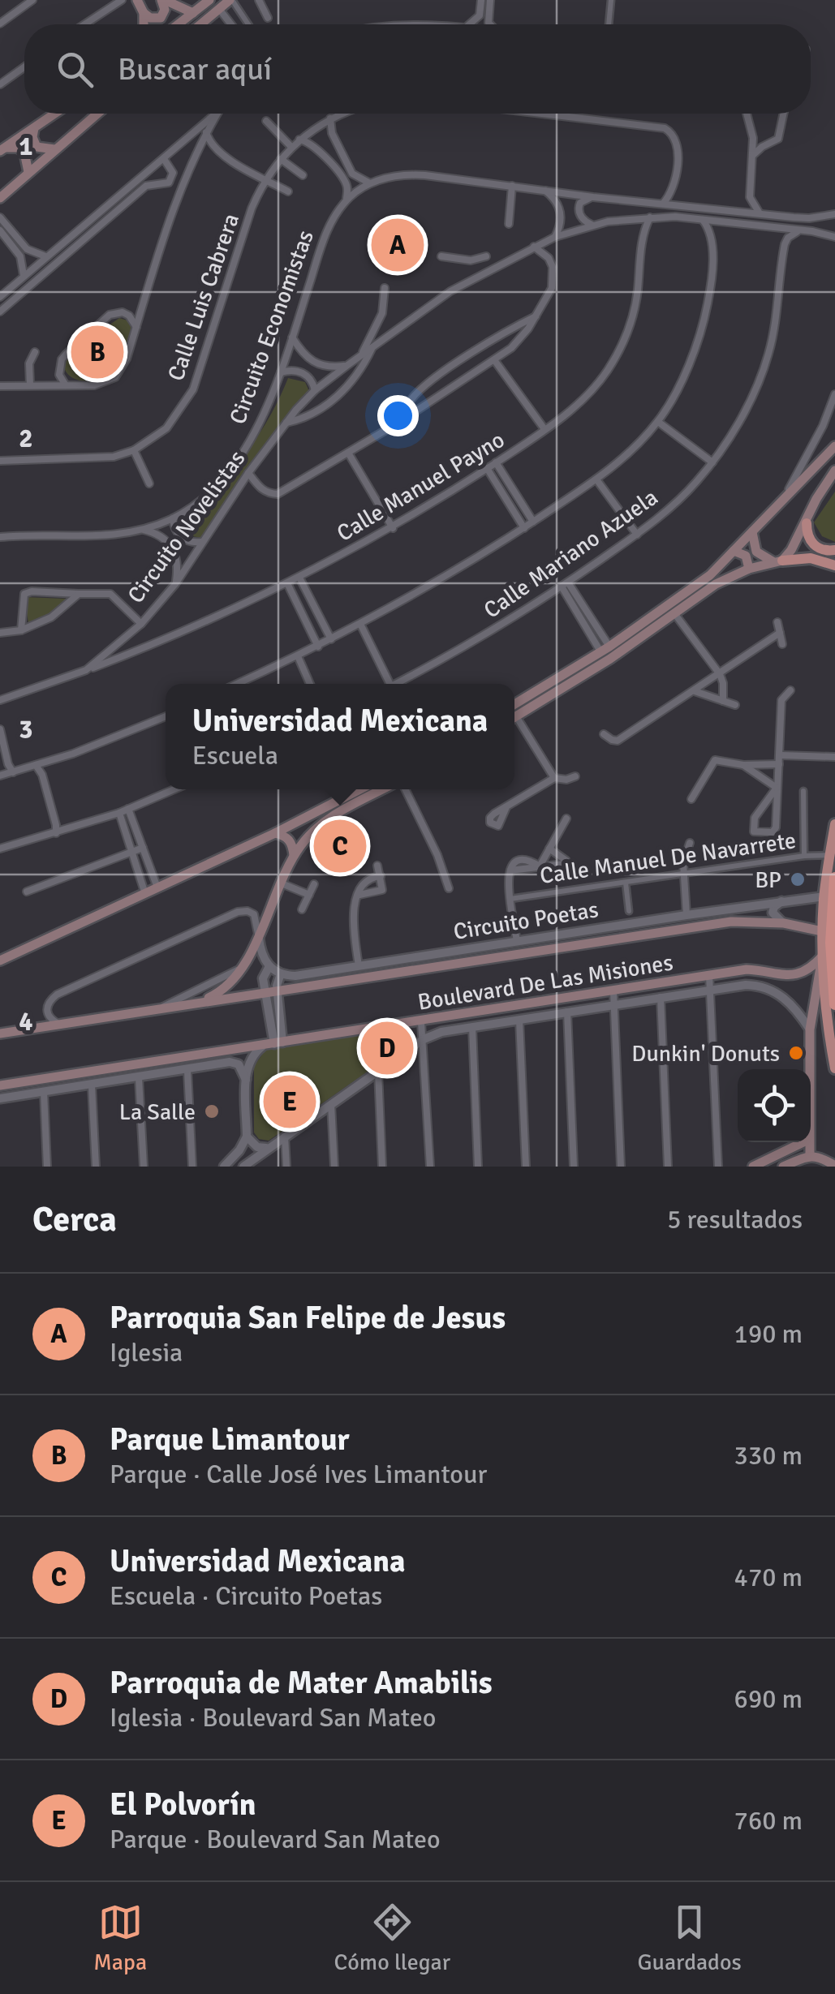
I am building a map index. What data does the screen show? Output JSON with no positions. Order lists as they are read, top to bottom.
{
  "streets": {
    "main road": ["Boulevard De Las Misiones"],
    "street": [
      "Calle Luis Cabrera",
      "Circuito Economistas",
      "Calle Manuel Payno",
      "Circuito Novelistas",
      "Calle Mariano Azuela",
      "Calle Manuel De Navarrete",
      "Circuito Poetas"
    ]
  },
  "crossings": [
    ["Calle Manuel Payno", "Circuito Novelistas"],
    ["Circuito Novelistas", "Calle Mariano Azuela"],
    ["Calle Manuel De Navarrete", "Circuito Poetas"]
  ],
  "places": ["BP", "Dunkin' Donuts", "La Salle"],
  "page": {
    "search": "Buscar aquí",
    "pins": [
      "A",
      "B",
      "C",
      "D",
      "E"
    ],
    "popup": ["Universidad Mexicana", "Escuela"],
    "heading": ["Cerca", "5 resultados"],
    "list": [
      {
        "mark": "A",
        "name": "Parroquia San Felipe de Jesus",
        "note": "Iglesia",
        "value": "190 m"
      },
      {
        "mark": "B",
        "name": "Parque Limantour",
        "note": "Parque · Calle José Ives Limantour",
        "value": "330 m"
      },
      {
        "mark": "C",
        "name": "Universidad Mexicana",
        "note": "Escuela · Circuito Poetas",
        "value": "470 m"
      },
      {
        "mark": "D",
        "name": "Parroquia de Mater Amabilis",
        "note": "Iglesia · Boulevard San Mateo",
        "value": "690 m"
      },
      {
        "mark": "E",
        "name": "El Polvorín",
        "note": "Parque · Boulevard San Mateo",
        "value": "760 m"
      }
    ],
    "nav": ["Mapa", "Cómo llegar", "Guardados"]
  },
  "grid": {
    "rows": [
      "1",
      "2",
      "3",
      "4"
    ]
  }
}
